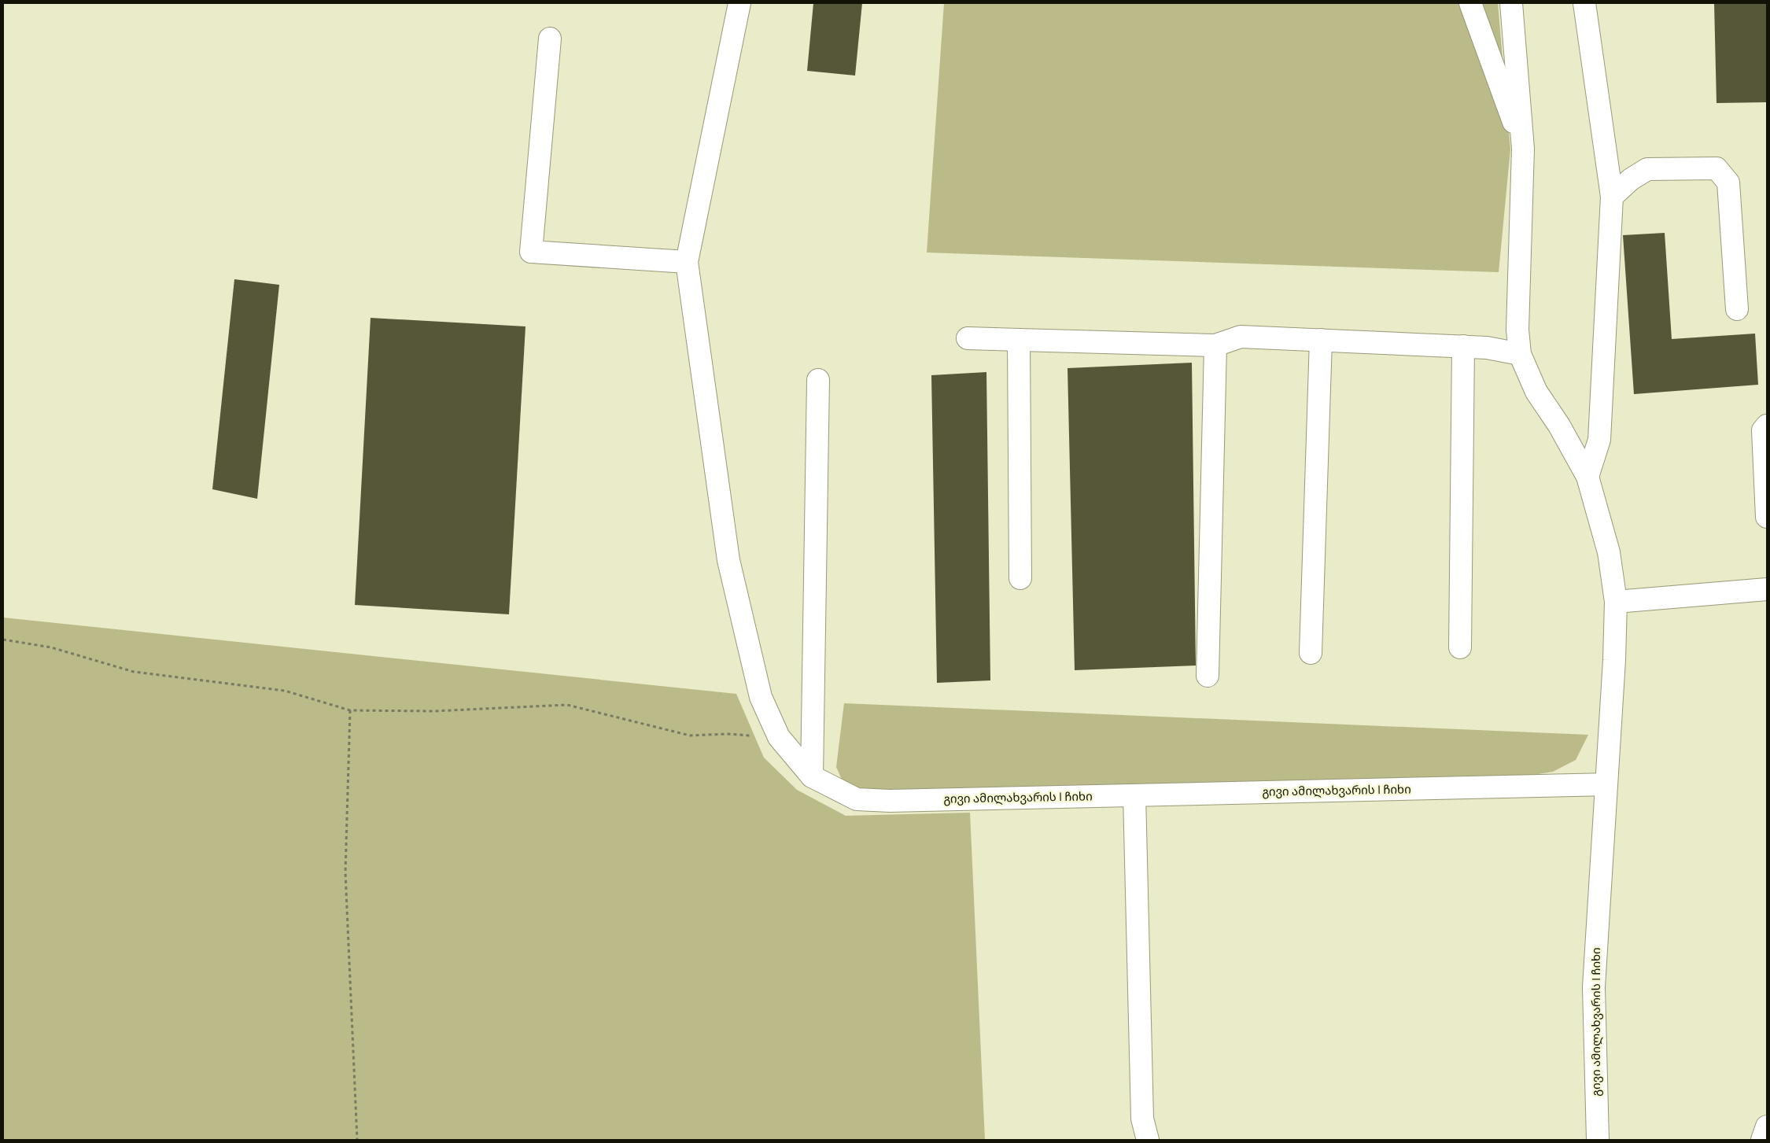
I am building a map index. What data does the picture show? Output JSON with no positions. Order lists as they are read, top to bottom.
{
  "streets": {
    "street": ["გივი ამილახვარის I ჩიხი"]
  }
}
